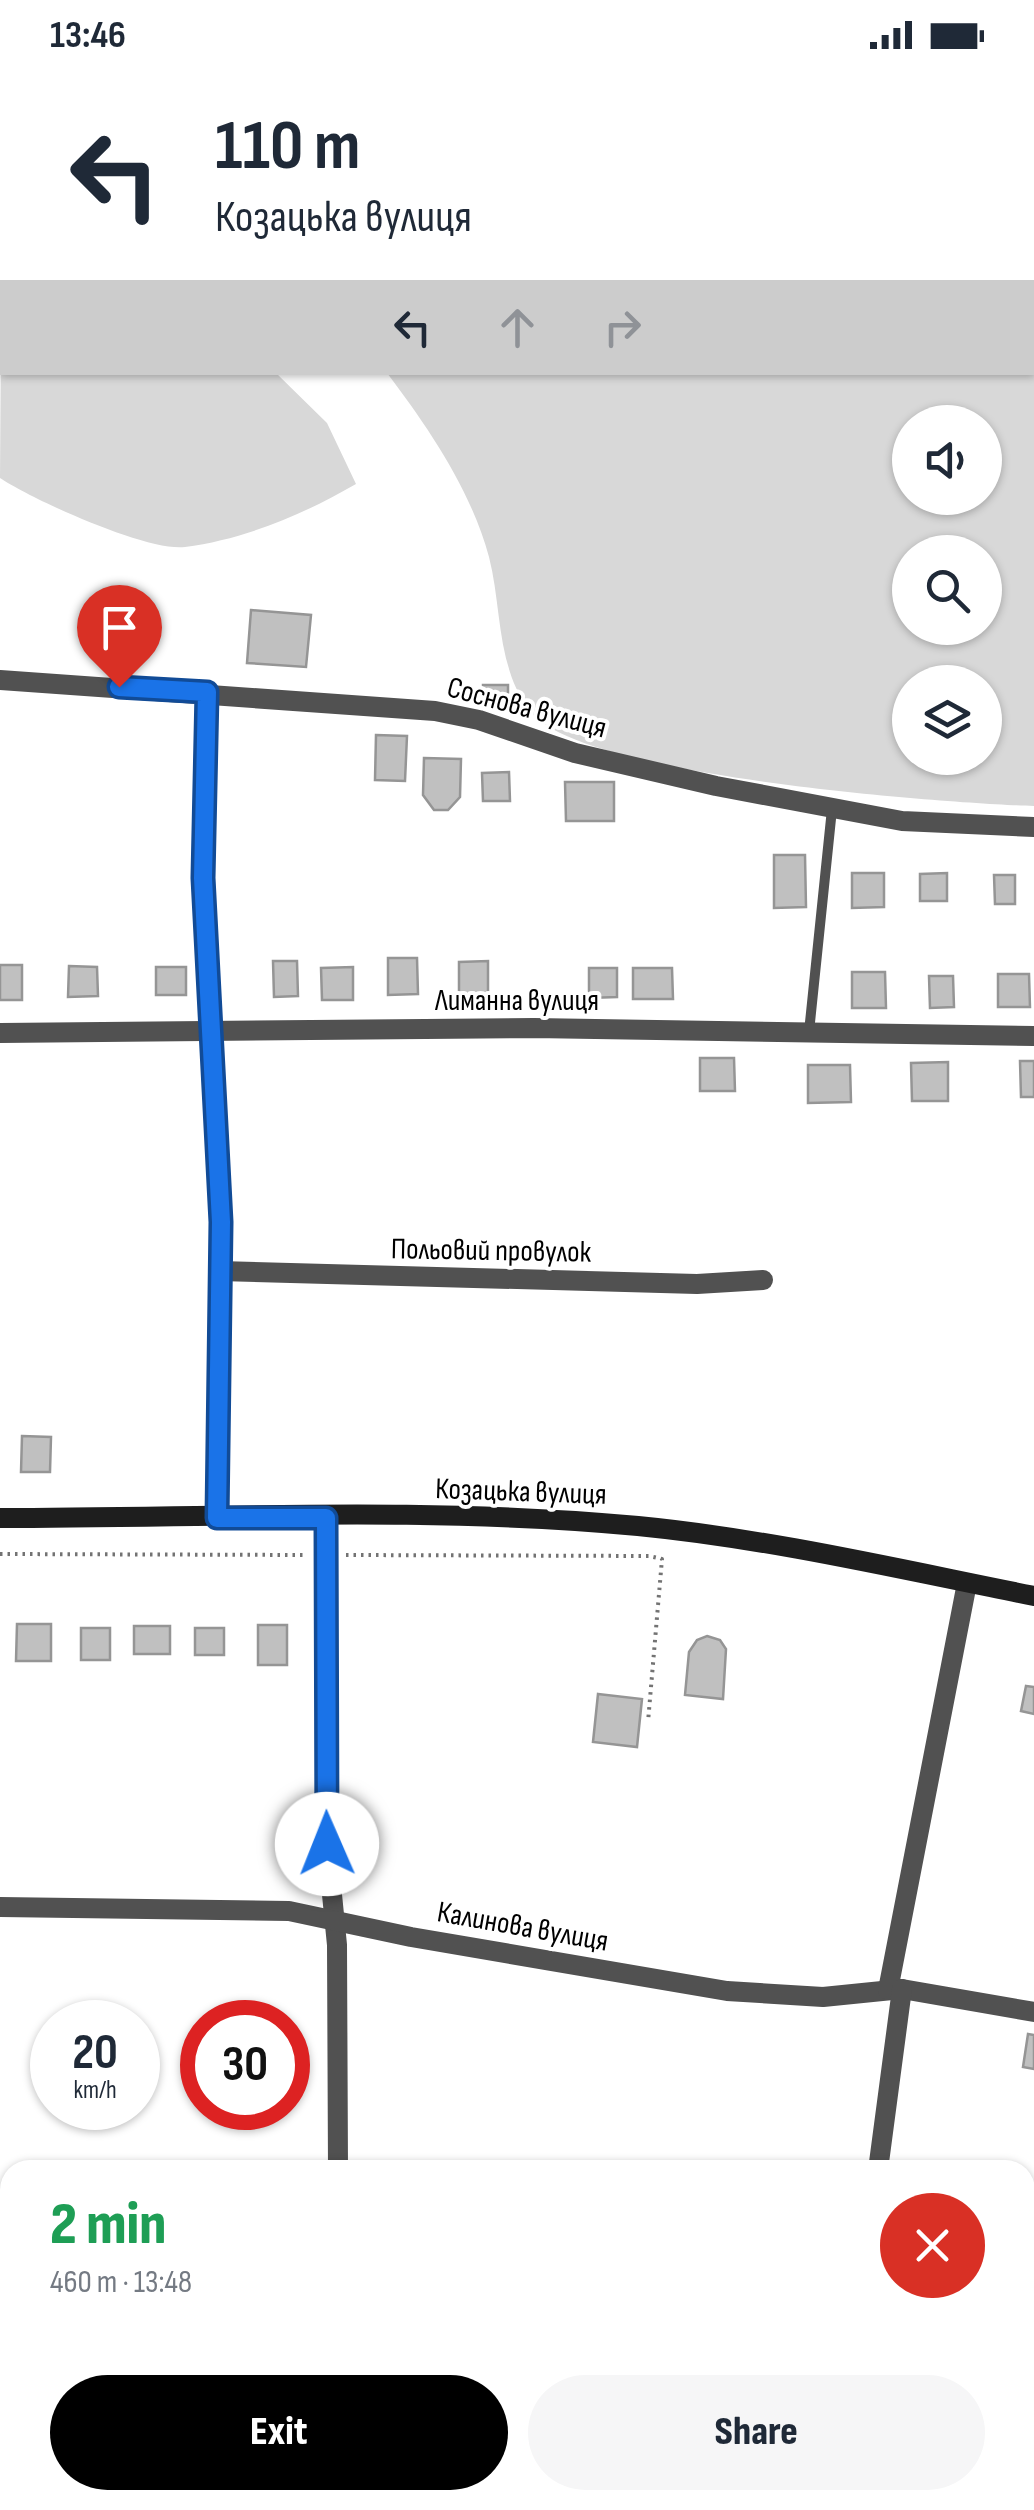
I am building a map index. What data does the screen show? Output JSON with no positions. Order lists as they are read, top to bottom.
{
  "streets": {
    "main road": ["Козацька вулиця"],
    "street": [
      "Соснова вулиця",
      "Лиманна вулиця",
      "Польовий провулок",
      "Калинова вулиця"
    ]
  },
  "page": {
    "status": "13:46",
    "turn": ["110 m", "Козацька вулиця"],
    "speed": "20 km/h",
    "limit": "30",
    "heading": ["2 min", "460 m · 13:48"],
    "buttons": ["Exit", "Share"]
  }
}
